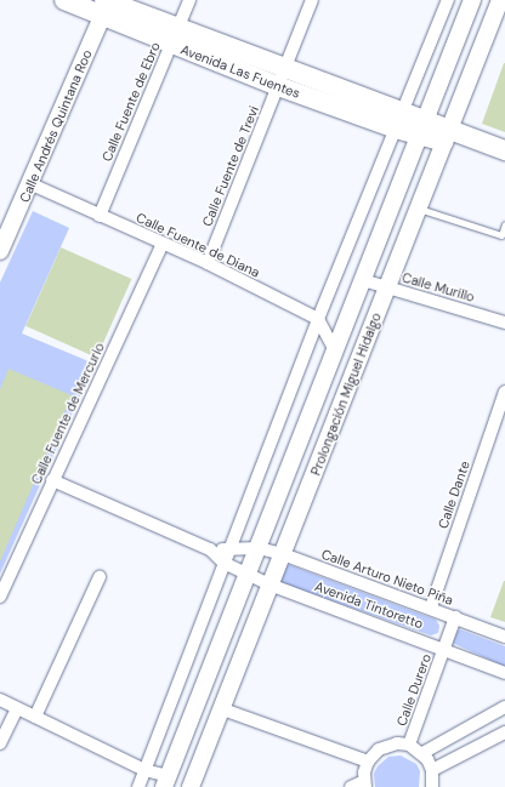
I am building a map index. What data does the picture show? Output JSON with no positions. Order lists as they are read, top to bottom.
{
  "streets": {
    "main road": ["Avenida Las Fuentes", "Calle Andrés Quintana Roo", "Prolongación Miguel Hidalgo"],
    "street": [
      "Calle Fuente de Ebro",
      "Calle Fuente de Trevi",
      "Calle Fuente de Diana",
      "Calle Murillo",
      "Calle Fuente de Mercurio",
      "Calle Dante",
      "Calle Arturo Nieto Piña",
      "Avenida Tintoretto",
      "Calle Durero"
    ]
  },
  "crossings": [
    ["Avenida Las Fuentes", "Calle Fuente de Ebro"],
    ["Avenida Las Fuentes", "Calle Andrés Quintana Roo"],
    ["Avenida Las Fuentes", "Calle Fuente de Trevi"],
    ["Avenida Las Fuentes", "Prolongación Miguel Hidalgo"],
    ["Calle Fuente de Ebro", "Calle Fuente de Diana"],
    ["Calle Andrés Quintana Roo", "Calle Fuente de Diana"],
    ["Calle Fuente de Trevi", "Calle Fuente de Diana"],
    ["Calle Fuente de Diana", "Calle Fuente de Mercurio"],
    ["Calle Murillo", "Prolongación Miguel Hidalgo"],
    ["Prolongación Miguel Hidalgo", "Calle Arturo Nieto Piña"],
    ["Prolongación Miguel Hidalgo", "Avenida Tintoretto"],
    ["Calle Dante", "Calle Arturo Nieto Piña"],
    ["Calle Arturo Nieto Piña", "Calle Durero"],
    ["Avenida Tintoretto", "Calle Durero"]
  ]
}
